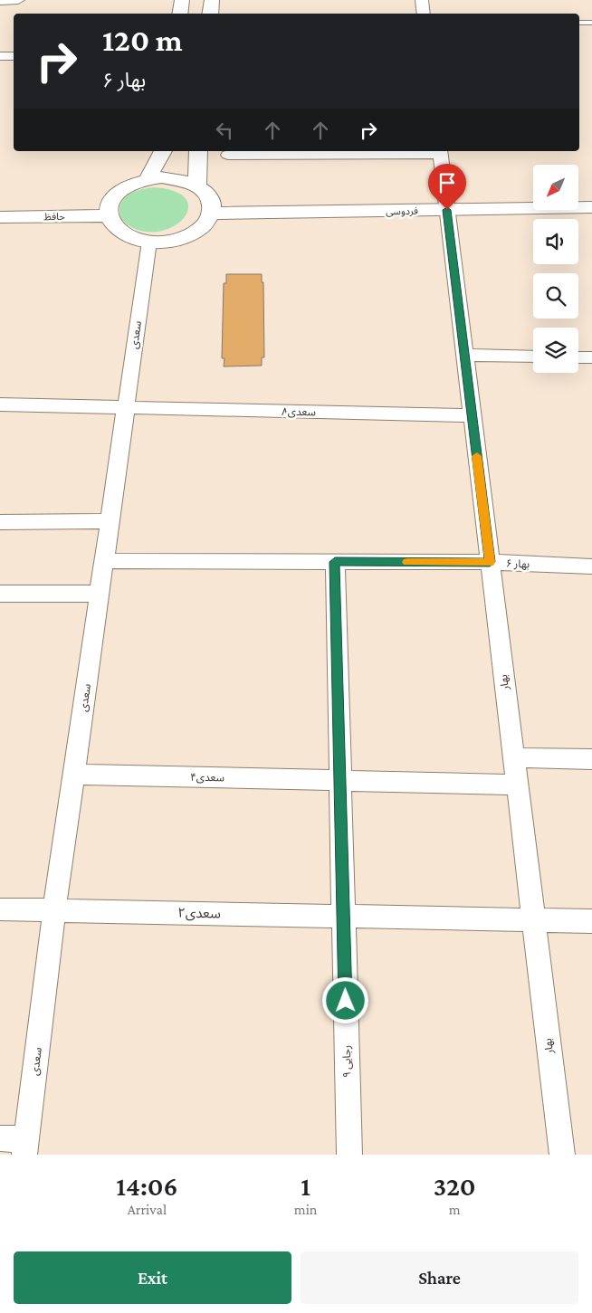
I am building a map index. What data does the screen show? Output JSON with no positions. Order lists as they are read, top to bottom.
{
  "streets": {
    "street": [
      "فردوسی",
      "حافظ",
      "سعدی",
      "سعدی۸",
      "بهار ۶",
      "بهار",
      "سعدی۴",
      "سعدی۲",
      "رجایی ۹"
    ]
  },
  "crossings": [
    ["فردوسی", "حافظ"],
    ["فردوسی", "سعدی"],
    ["فردوسی", "بهار"],
    ["حافظ", "سعدی"],
    ["سعدی", "سعدی۸"],
    ["سعدی", "بهار ۶"],
    ["سعدی", "سعدی۴"],
    ["سعدی", "سعدی۲"],
    ["سعدی۸", "بهار"],
    ["بهار ۶", "بهار"],
    ["بهار ۶", "رجایی ۹"],
    ["بهار", "سعدی۴"],
    ["بهار", "سعدی۲"],
    ["سعدی۴", "رجایی ۹"],
    ["سعدی۲", "رجایی ۹"]
  ],
  "north": "bottom left",
  "page": {
    "turn": ["120 m", "بهار ۶"],
    "eta": [
      "14:06",
      "Arrival",
      "1",
      "min",
      "320",
      "m"
    ],
    "buttons": ["Exit", "Share"]
  }
}
